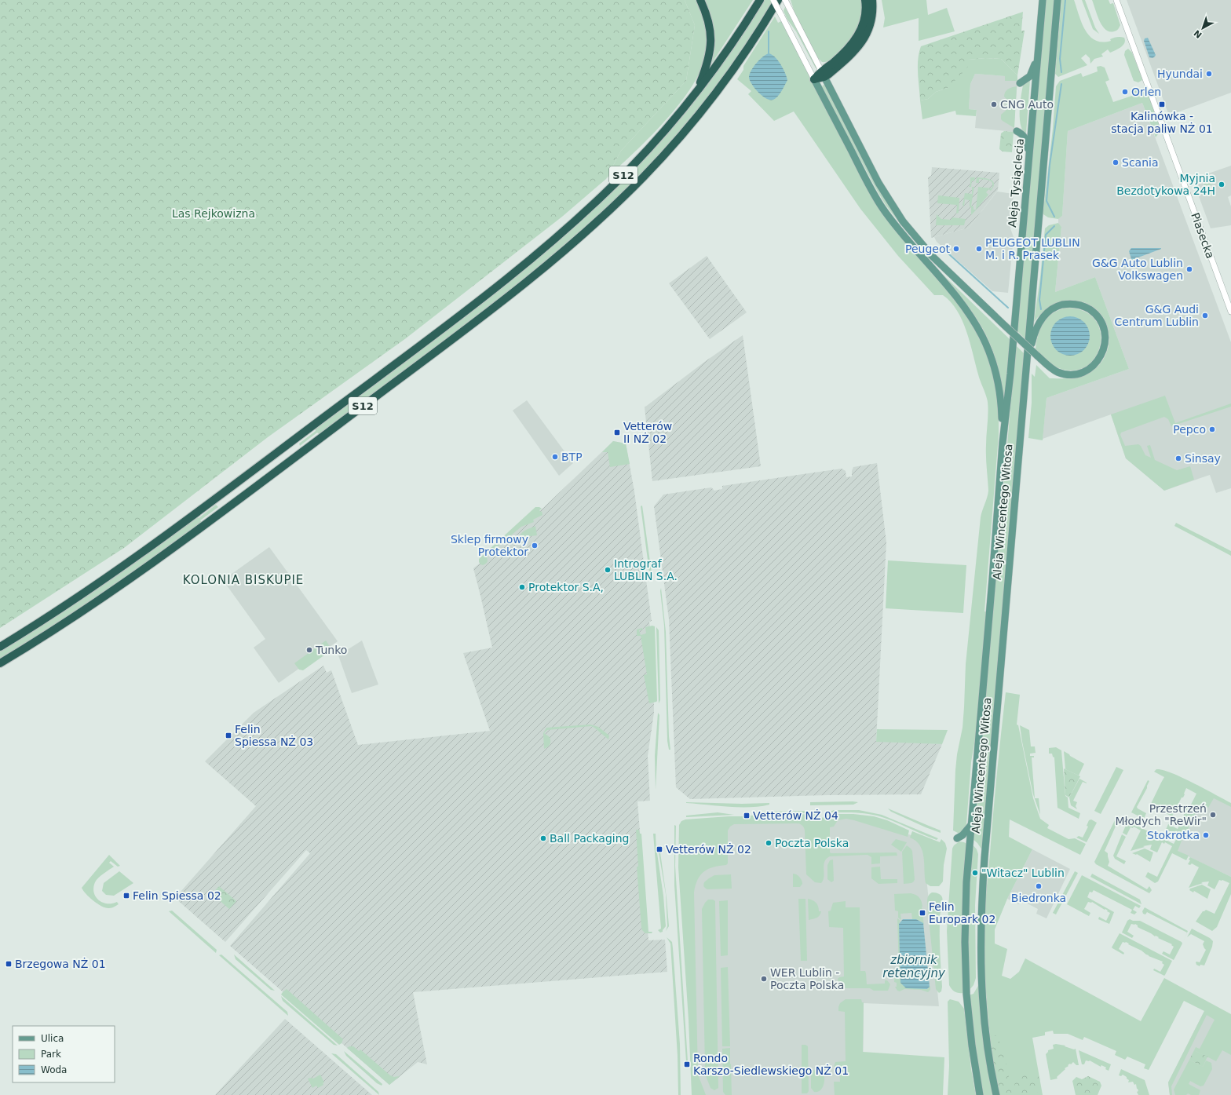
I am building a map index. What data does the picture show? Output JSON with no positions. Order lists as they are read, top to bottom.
{
  "streets": {
    "highway": ["S12"],
    "main road": ["Aleja Tysiąclecia", "Aleja Wincentego Witosa"],
    "street": ["Piasecka"]
  },
  "crossings": [
    ["Aleja Tysiąclecia", "Aleja Wincentego Witosa"]
  ],
  "districts": ["KOLONIA BISKUPIE"],
  "water": ["zbiornik retencyjny"],
  "parks": ["Las Rejkowizna"],
  "places": {
    "other": [
      "Hyundai",
      "Orlen",
      "CNG Auto",
      "Scania",
      "Myjnia Bezdotykowa 24H",
      "Peugeot",
      "PEUGEOT LUBLIN M. i R. Prasek",
      "G&G Auto Lublin Volkswagen",
      "G&G Audi Centrum Lublin",
      "Pepco",
      "BTP",
      "Sinsay",
      "Sklep firmowy Protektor",
      "Intrograf LUBLIN S.A.",
      "Protektor S.A,",
      "Tunko",
      "Przestrzeń Młodych \"ReWir\"",
      "Stokrotka",
      "Ball Packaging",
      "Poczta Polska",
      "\"Witacz\" Lublin",
      "Biedronka",
      "WER Lublin - Poczta Polska"
    ],
    "transit": [
      "Kalinówka - stacja paliw NŻ 01",
      "Vetterów II NŻ 02",
      "Felin Spiessa NŻ 03",
      "Vetterów NŻ 04",
      "Vetterów NŻ 02",
      "Felin Spiessa 02",
      "Felin Europark 02",
      "Brzegowa NŻ 01",
      "Rondo Karszo-Siedlewskiego NŻ 01"
    ]
  },
  "legend": ["Ulica", "Park", "Woda"],
  "north": "bottom left"
}
